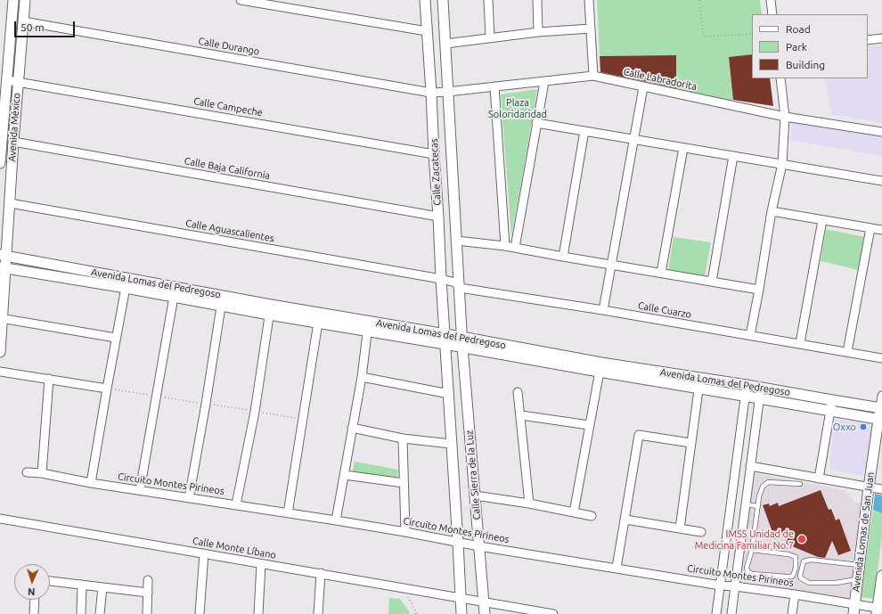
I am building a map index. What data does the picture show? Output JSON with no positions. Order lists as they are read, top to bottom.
{
  "streets": {
    "street": [
      "Calle Durango",
      "Calle Labradorita",
      "Calle Campeche",
      "Avenida México",
      "Calle Baja California",
      "Calle Zacatecas",
      "Calle Aguascalientes",
      "Avenida Lomas del Pedregoso",
      "Calle Cuarzo",
      "Calle Sierra de la Luz",
      "Circuito Montes Pirineos",
      "Avenida Lomas de San Juan",
      "Calle Monte Líbano"
    ]
  },
  "crossings": [
    ["Calle Durango", "Calle Labradorita"],
    ["Calle Durango", "Avenida México"],
    ["Calle Durango", "Calle Zacatecas"],
    ["Calle Labradorita", "Calle Zacatecas"],
    ["Calle Campeche", "Avenida México"],
    ["Calle Campeche", "Calle Zacatecas"],
    ["Avenida México", "Calle Baja California"],
    ["Avenida México", "Calle Aguascalientes"],
    ["Avenida México", "Avenida Lomas del Pedregoso"],
    ["Calle Baja California", "Calle Zacatecas"],
    ["Calle Zacatecas", "Calle Aguascalientes"],
    ["Calle Zacatecas", "Avenida Lomas del Pedregoso"],
    ["Calle Zacatecas", "Calle Cuarzo"],
    ["Calle Zacatecas", "Calle Sierra de la Luz"],
    ["Calle Aguascalientes", "Calle Cuarzo"],
    ["Avenida Lomas del Pedregoso", "Calle Sierra de la Luz"],
    ["Avenida Lomas del Pedregoso", "Avenida Lomas de San Juan"],
    ["Calle Sierra de la Luz", "Circuito Montes Pirineos"],
    ["Calle Sierra de la Luz", "Calle Monte Líbano"],
    ["Circuito Montes Pirineos", "Avenida Lomas de San Juan"]
  ],
  "parks": ["Plaza Soloridaridad"],
  "places": ["Oxxo", "IMSS Unidad de Medicina Familiar No.7"],
  "legend": ["Road", "Park", "Building"],
  "scale_bar": "50 m",
  "north": "bottom"
}
